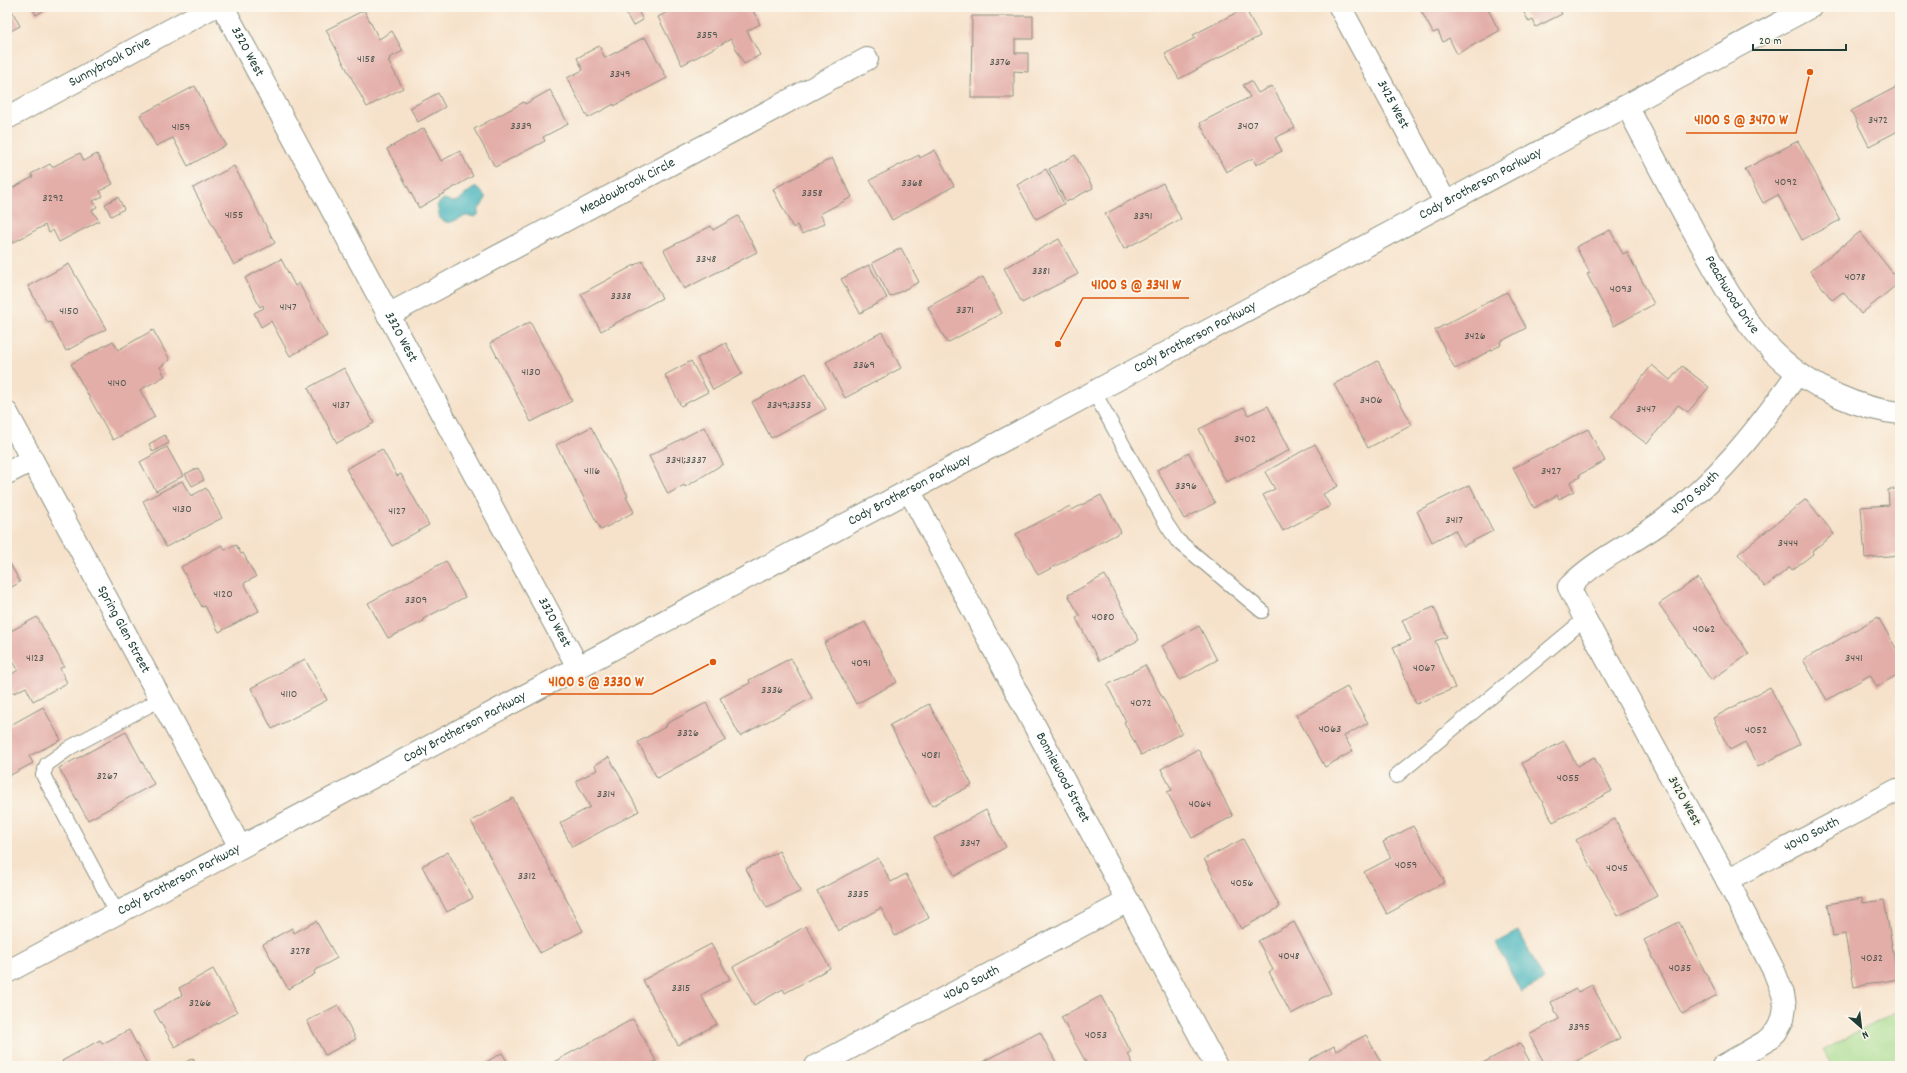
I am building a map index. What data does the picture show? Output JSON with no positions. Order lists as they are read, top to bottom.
{
  "streets": {
    "street": [
      "3320 West",
      "Sunnybrook Drive",
      "3425 West",
      "Cody Brotherson Parkway",
      "Meadowbrook Circle",
      "Peachwood Drive",
      "4070 South",
      "Spring Glen Street",
      "Bonniewood Street",
      "3420 West",
      "4040 South",
      "4060 South"
    ]
  },
  "crossings": [
    ["3320 West", "Cody Brotherson Parkway"],
    ["3320 West", "Meadowbrook Circle"],
    ["3425 West", "Cody Brotherson Parkway"],
    ["Cody Brotherson Parkway", "Peachwood Drive"],
    ["Cody Brotherson Parkway", "Spring Glen Street"],
    ["Cody Brotherson Parkway", "Bonniewood Street"],
    ["Peachwood Drive", "4070 South"],
    ["4070 South", "3420 West"],
    ["Bonniewood Street", "4060 South"],
    ["3420 West", "4040 South"]
  ],
  "places": ["4100 S @ 3470 W", "4100 S @ 3341 W", "4100 S @ 3330 W"],
  "house_numbers": [
    "3359",
    "4158",
    "3376",
    "3349",
    "3472",
    "3339",
    "3407",
    "4159",
    "4092",
    "3368",
    "3358",
    "3292",
    "4155",
    "3391",
    "3348",
    "3381",
    "4078",
    "4093",
    "3338",
    "4147",
    "3371",
    "4150",
    "3426",
    "3369",
    "4130",
    "4140",
    "3406",
    "4137",
    "3349;3353",
    "3447",
    "3402",
    "3341;3337",
    "4116",
    "3427",
    "3396",
    "4130",
    "4127",
    "3417",
    "3444",
    "4120",
    "3309",
    "4080",
    "4062",
    "4123",
    "3441",
    "4091",
    "4067",
    "3336",
    "4110",
    "4072",
    "4063",
    "4052",
    "3326",
    "4081",
    "3267",
    "4055",
    "3314",
    "4064",
    "3347",
    "4059",
    "4045",
    "3312",
    "4056",
    "3335",
    "3278",
    "4048",
    "4032",
    "4035",
    "3315",
    "3266",
    "3395",
    "4053"
  ],
  "scale_bar": "20 m",
  "north": "bottom right"
}
